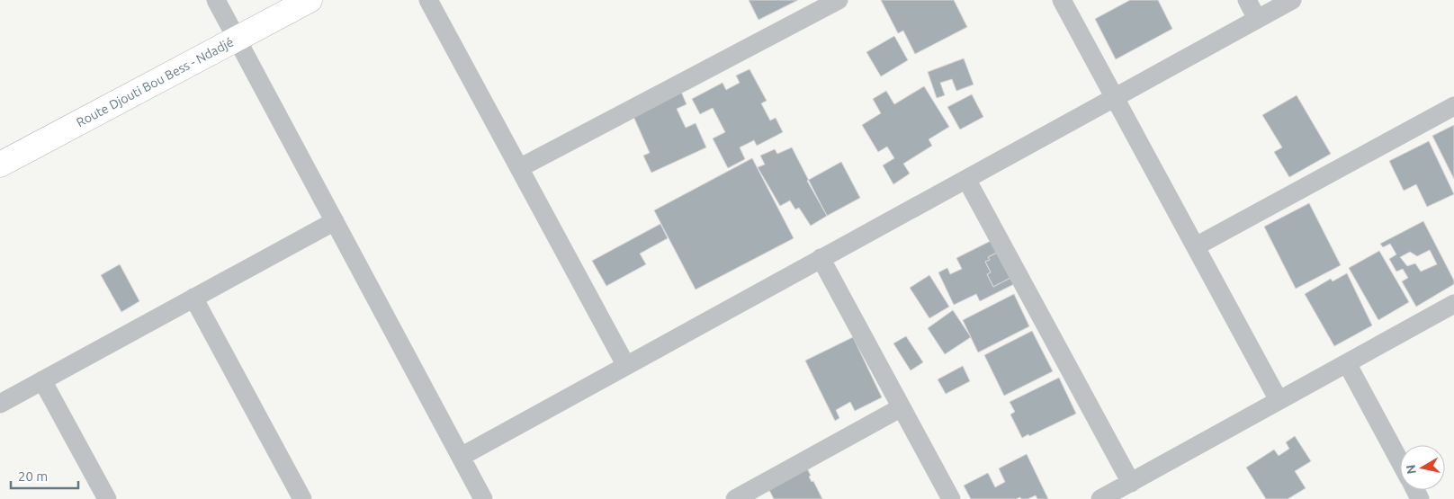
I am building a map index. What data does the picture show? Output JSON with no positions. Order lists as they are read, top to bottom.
{
  "streets": {
    "main road": ["Route Djouti Bou Bess - Ndadjé"]
  },
  "scale_bar": "20 m",
  "north": "left"
}
